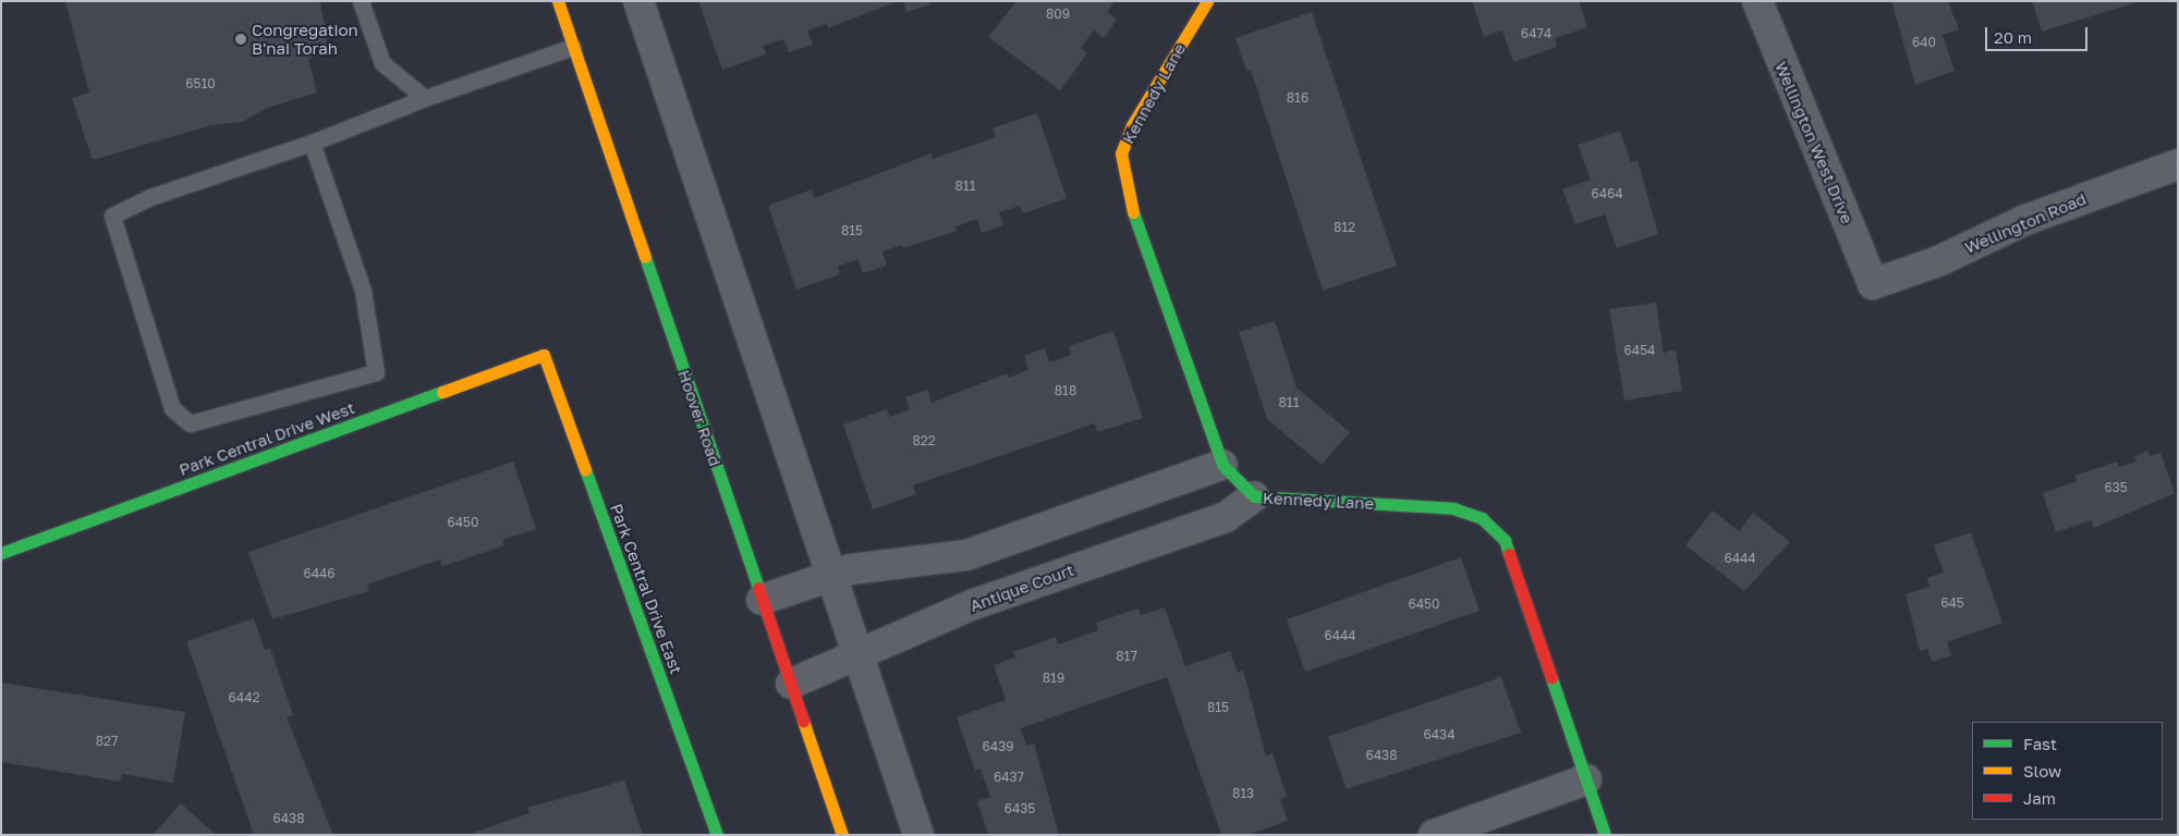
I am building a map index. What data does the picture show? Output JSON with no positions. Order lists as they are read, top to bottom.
{
  "streets": {
    "street": [
      "Kennedy Lane",
      "Wellington West Drive",
      "Wellington Road",
      "Hoover Road",
      "Park Central Drive West",
      "Antique Court",
      "Park Central Drive East"
    ]
  },
  "crossings": [
    ["Kennedy Lane", "Antique Court"],
    ["Wellington West Drive", "Wellington Road"],
    ["Hoover Road", "Antique Court"],
    ["Park Central Drive West", "Park Central Drive East"]
  ],
  "places": ["Congregation B'nai Torah"],
  "house_numbers": [
    "809",
    "6474",
    "640",
    "6510",
    "816",
    "811",
    "6464",
    "812",
    "815",
    "6454",
    "818",
    "811",
    "822",
    "635",
    "6450",
    "6444",
    "6446",
    "645",
    "6450",
    "6444",
    "817",
    "819",
    "6442",
    "815",
    "6434",
    "827",
    "6439",
    "6438",
    "6437",
    "813",
    "6435",
    "6438"
  ],
  "legend": ["Fast", "Slow", "Jam"],
  "scale_bar": "20 m"
}
